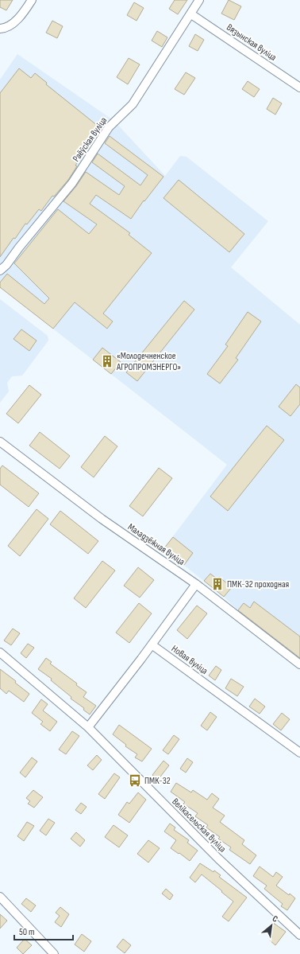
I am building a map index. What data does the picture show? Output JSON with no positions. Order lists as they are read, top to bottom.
{
  "streets": {
    "street": [
      "Вязынская вуліца",
      "Раёўская вуліца",
      "Маладзёжная вуліца",
      "Новая вуліца",
      "Велікасельская вуліца"
    ]
  },
  "crossings": [
    ["Вязынская вуліца", "Раёўская вуліца"]
  ],
  "places": {
    "building": ["«Молодечненское АГРОПРОМЭНЕРГО»", "ПМК-32 проходная"],
    "bus stop": ["ПМК-32"]
  },
  "scale_bar": "50 m",
  "north": "top right"
}
